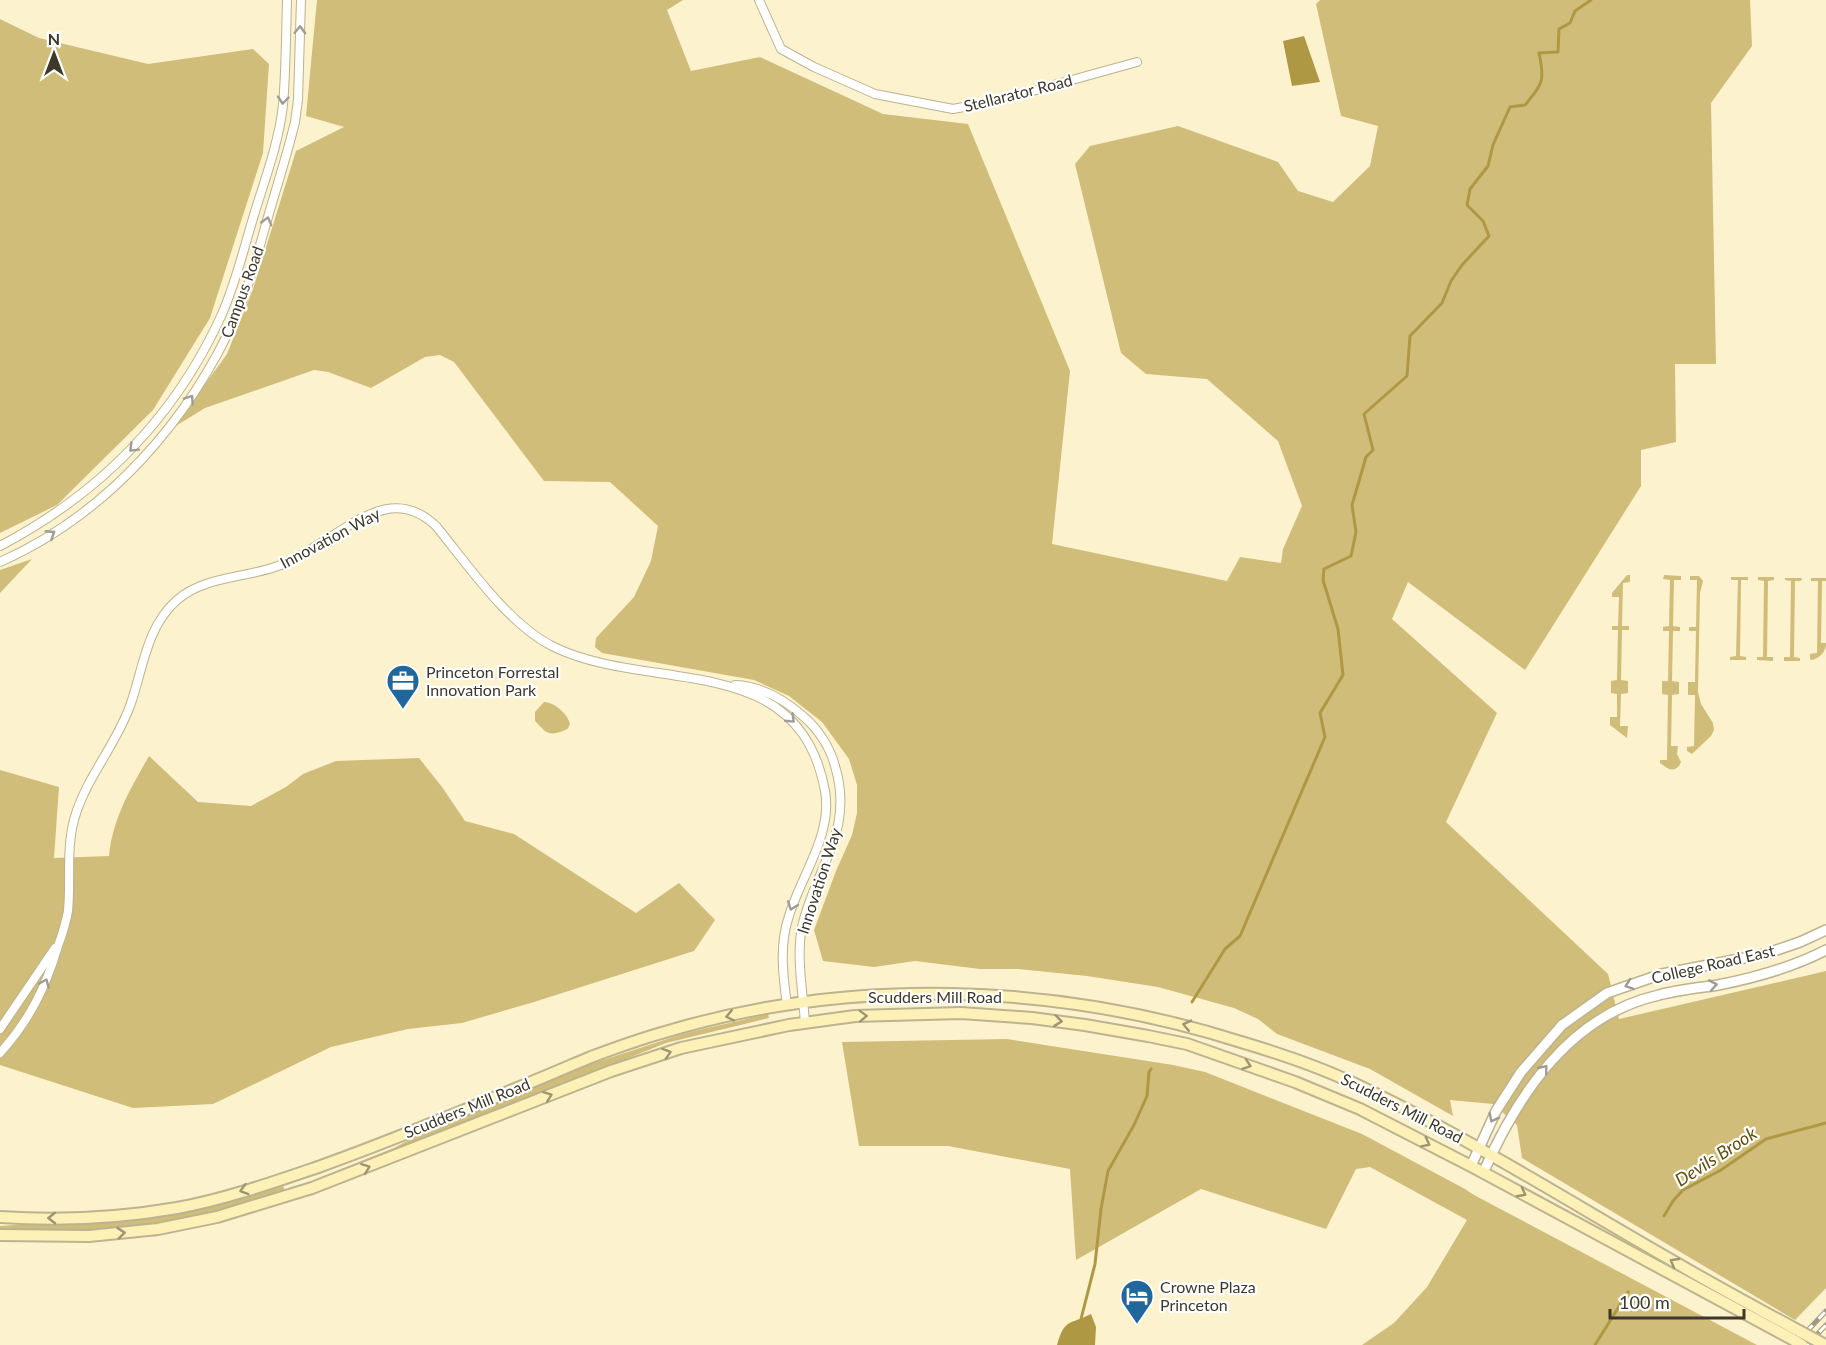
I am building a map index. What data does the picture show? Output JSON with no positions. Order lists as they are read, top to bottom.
{
  "streets": {
    "main road": ["Scudders Mill Road"],
    "street": [
      "Stellarator Road",
      "Campus Road",
      "Innovation Way",
      "College Road East"
    ]
  },
  "crossings": [
    ["Innovation Way", "Scudders Mill Road"],
    ["College Road East", "Scudders Mill Road"]
  ],
  "water": ["Devils Brook"],
  "places": {
    "office": ["Princeton Forrestal Innovation Park"],
    "hotel": ["Crowne Plaza Princeton"]
  },
  "scale_bar": "100 m",
  "north": "top"
}
